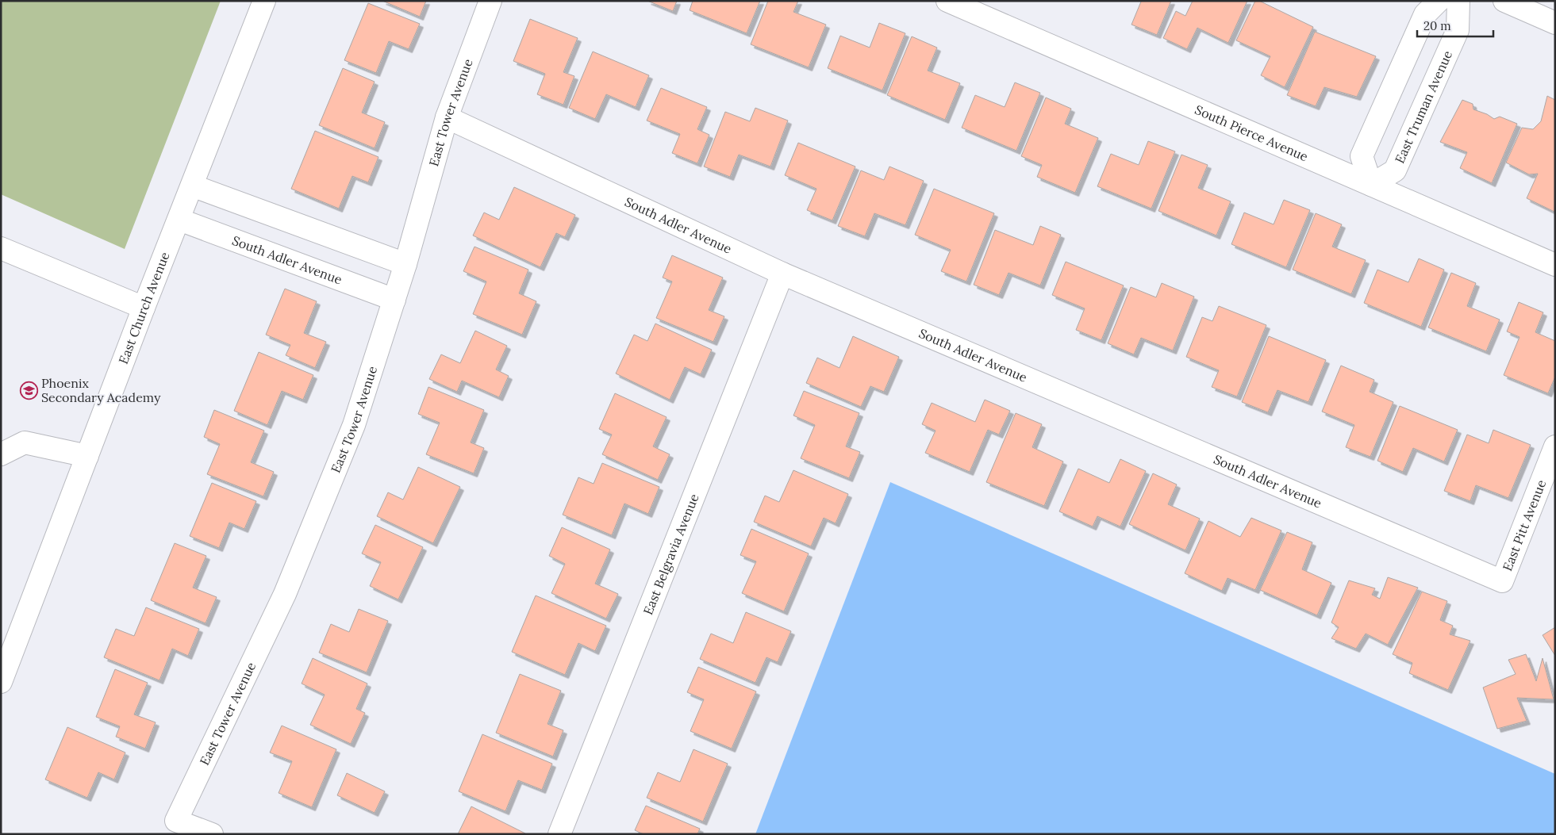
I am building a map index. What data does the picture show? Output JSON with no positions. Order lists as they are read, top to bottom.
{
  "streets": {
    "street": [
      "East Truman Avenue",
      "East Tower Avenue",
      "South Pierce Avenue",
      "South Adler Avenue",
      "East Church Avenue",
      "East Pitt Avenue",
      "East Belgravia Avenue"
    ]
  },
  "crossings": [
    ["East Truman Avenue", "South Pierce Avenue"],
    ["East Tower Avenue", "South Adler Avenue"],
    ["South Adler Avenue", "East Church Avenue"],
    ["South Adler Avenue", "East Pitt Avenue"],
    ["South Adler Avenue", "East Belgravia Avenue"]
  ],
  "places": {
    "school or university": ["Phoenix Secondary Academy"]
  },
  "scale_bar": "20 m"
}
